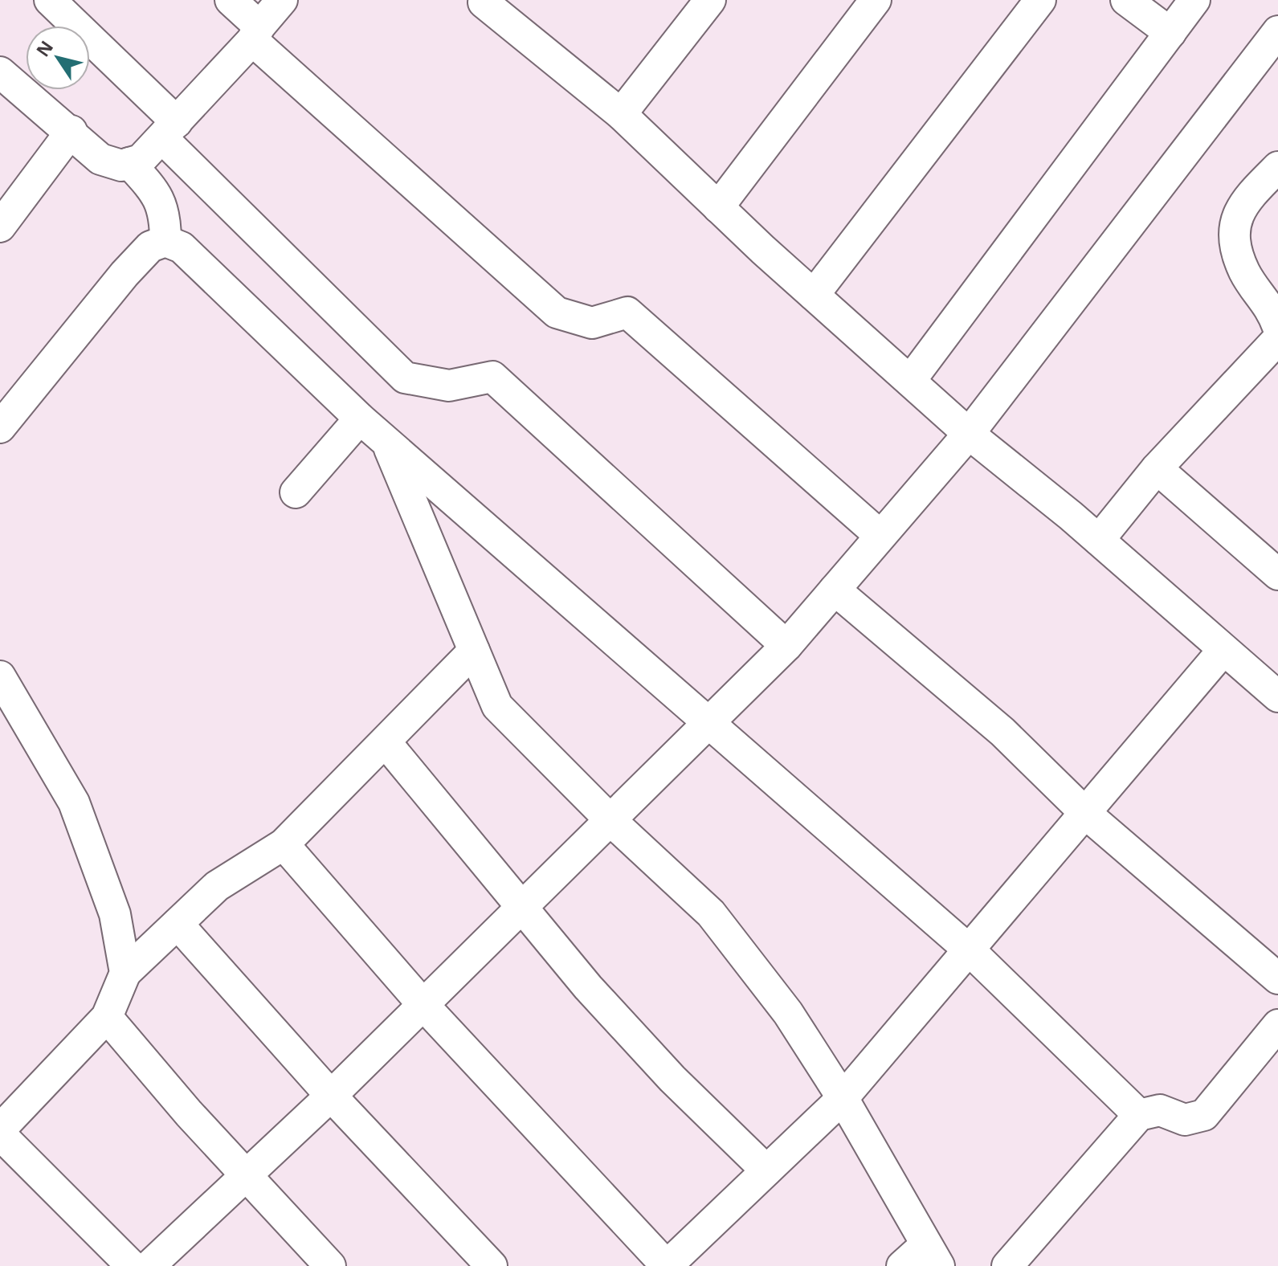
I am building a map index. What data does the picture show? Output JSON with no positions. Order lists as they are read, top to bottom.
{
  "north": "top left"
}
